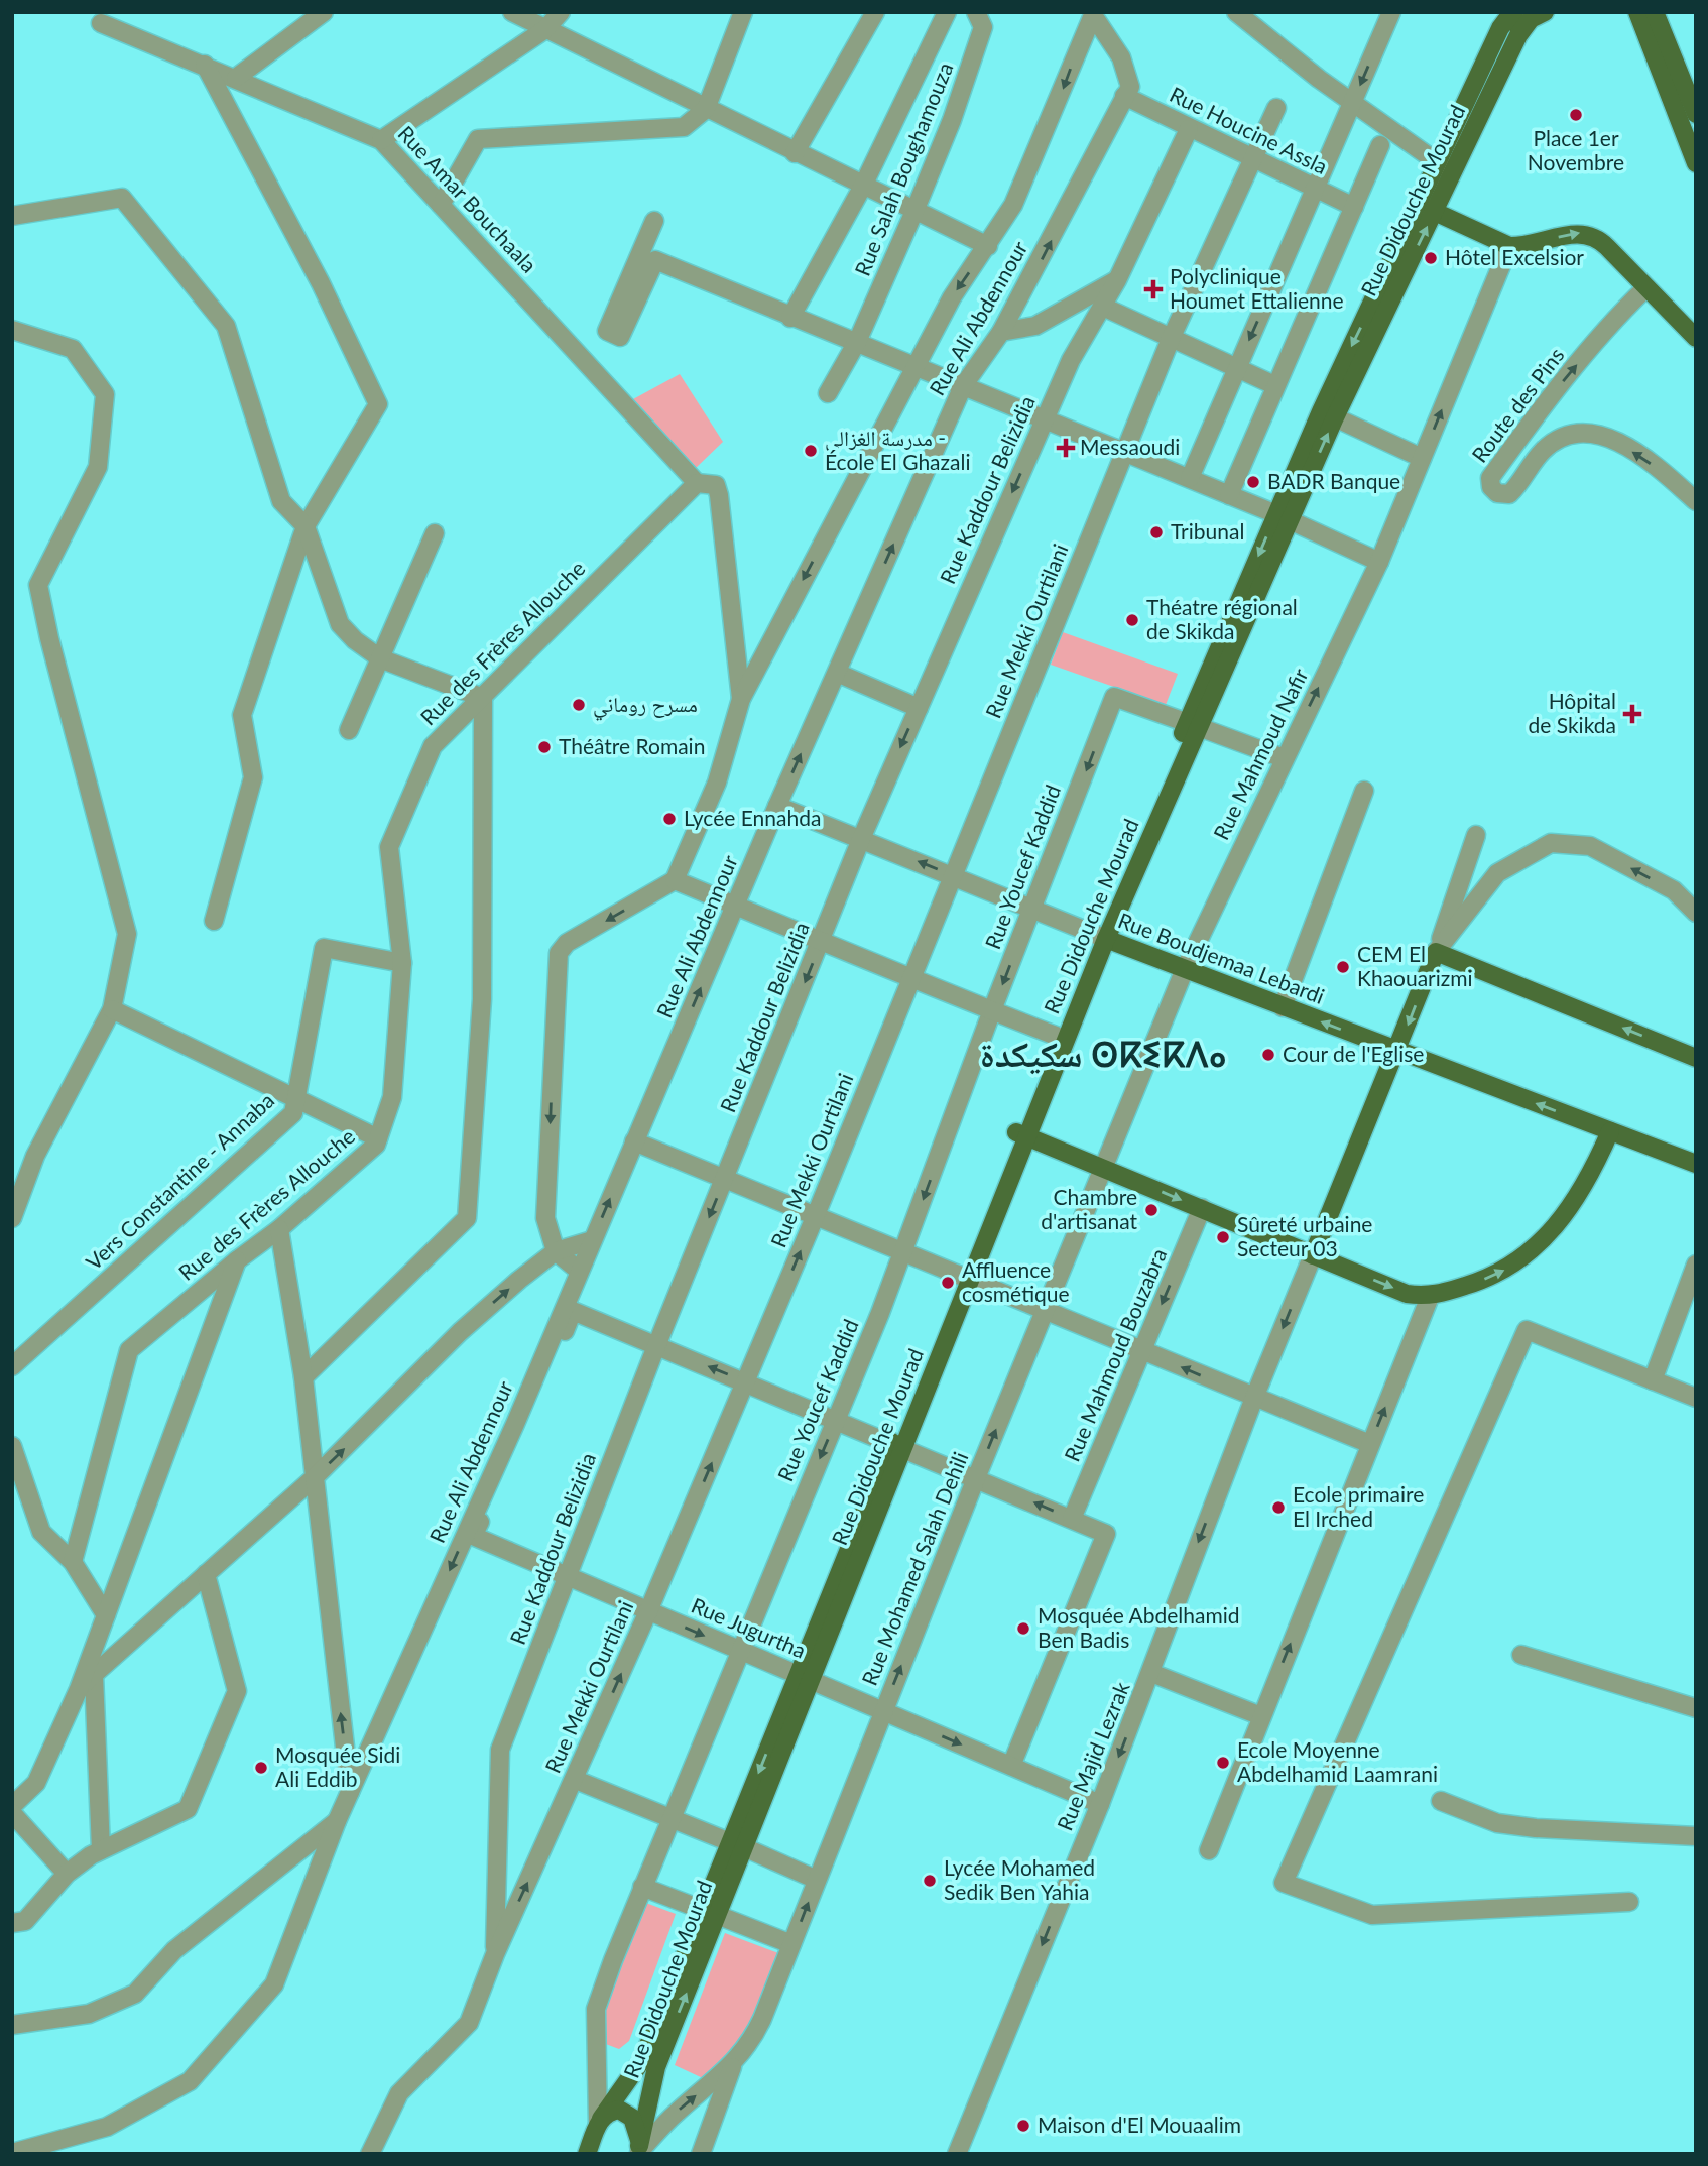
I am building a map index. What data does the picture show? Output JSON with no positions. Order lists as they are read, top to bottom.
{
  "streets": {
    "main road": ["Rue Didouche Mourad", "Rue Boudjemaa Lebardi"],
    "street": [
      "Rue Houcine Assla",
      "Rue Salah Boughamouza",
      "Rue Amar Bouchaala",
      "Rue Ali Abdennour",
      "Route des Pins",
      "Rue Kaddour Belizidia",
      "Rue Mekki Ourtilani",
      "Rue des Frères Allouche",
      "Rue Mahmoud Nafir",
      "Rue Youcef Kaddid",
      "Vers Constantine - Annaba",
      "Rue Mahmoud Bouzabra",
      "Rue Mohamed Salah Dehili",
      "Rue Jugurtha",
      "Rue Majid Lezrak"
    ]
  },
  "crossings": [
    ["Rue Houcine Assla", "Rue Ali Abdennour"],
    ["Rue Houcine Assla", "Rue Kaddour Belizidia"],
    ["Rue Houcine Assla", "Rue Mekki Ourtilani"],
    ["Rue Amar Bouchaala", "Rue des Frères Allouche"],
    ["Rue Didouche Mourad", "Rue Youcef Kaddid"],
    ["Rue Didouche Mourad", "Rue Boudjemaa Lebardi"],
    ["Rue Didouche Mourad", "Rue Mohamed Salah Dehili"],
    ["Rue Didouche Mourad", "Rue Jugurtha"],
    ["Rue Ali Abdennour", "Rue Boudjemaa Lebardi"],
    ["Rue Ali Abdennour", "Rue Jugurtha"],
    ["Rue Kaddour Belizidia", "Rue Mekki Ourtilani"],
    ["Rue Kaddour Belizidia", "Rue Boudjemaa Lebardi"],
    ["Rue Kaddour Belizidia", "Rue Jugurtha"],
    ["Rue Mekki Ourtilani", "Rue Boudjemaa Lebardi"],
    ["Rue Mekki Ourtilani", "Rue Jugurtha"],
    ["Rue des Frères Allouche", "Vers Constantine - Annaba"],
    ["Rue Mahmoud Nafir", "Rue Boudjemaa Lebardi"],
    ["Rue Mahmoud Nafir", "Rue Mohamed Salah Dehili"],
    ["Rue Youcef Kaddid", "Rue Boudjemaa Lebardi"],
    ["Rue Youcef Kaddid", "Rue Jugurtha"],
    ["Rue Boudjemaa Lebardi", "Rue Mohamed Salah Dehili"],
    ["Rue Mohamed Salah Dehili", "Rue Jugurtha"],
    ["Rue Jugurtha", "Rue Majid Lezrak"]
  ],
  "one_way": [
    "Rue Mekki Ourtilani",
    "Rue Mahmoud Nafir",
    "Rue Youcef Kaddid",
    "Rue Boudjemaa Lebardi",
    "Rue Mahmoud Bouzabra",
    "Rue Mohamed Salah Dehili"
  ],
  "districts": ["سكيكدة ⵙⴽⵉⴽⴷⴰ"],
  "places": {
    "other": [
      "Place 1er Novembre",
      "Hôtel Excelsior",
      "مدرسة الغزالي - École El Ghazali",
      "BADR Banque",
      "Tribunal",
      "Théatre régional de Skikda",
      "مسرح روماني",
      "Théâtre Romain",
      "Lycée Ennahda",
      "CEM El Khaouarizmi",
      "Cour de l'Eglise",
      "Chambre d'artisanat",
      "Sûreté urbaine Secteur 03",
      "Affluence cosmétique",
      "Ecole primaire El Irched",
      "Mosquée Abdelhamid Ben Badis",
      "Ecole Moyenne Abdelhamid Laamrani",
      "Mosquée Sidi Ali Eddib",
      "Lycée Mohamed Sedik Ben Yahia",
      "Maison d'El Mouaalim"
    ],
    "health": ["Polyclinique Houmet Ettalienne", "Messaoudi", "Hôpital de Skikda"]
  }
}
